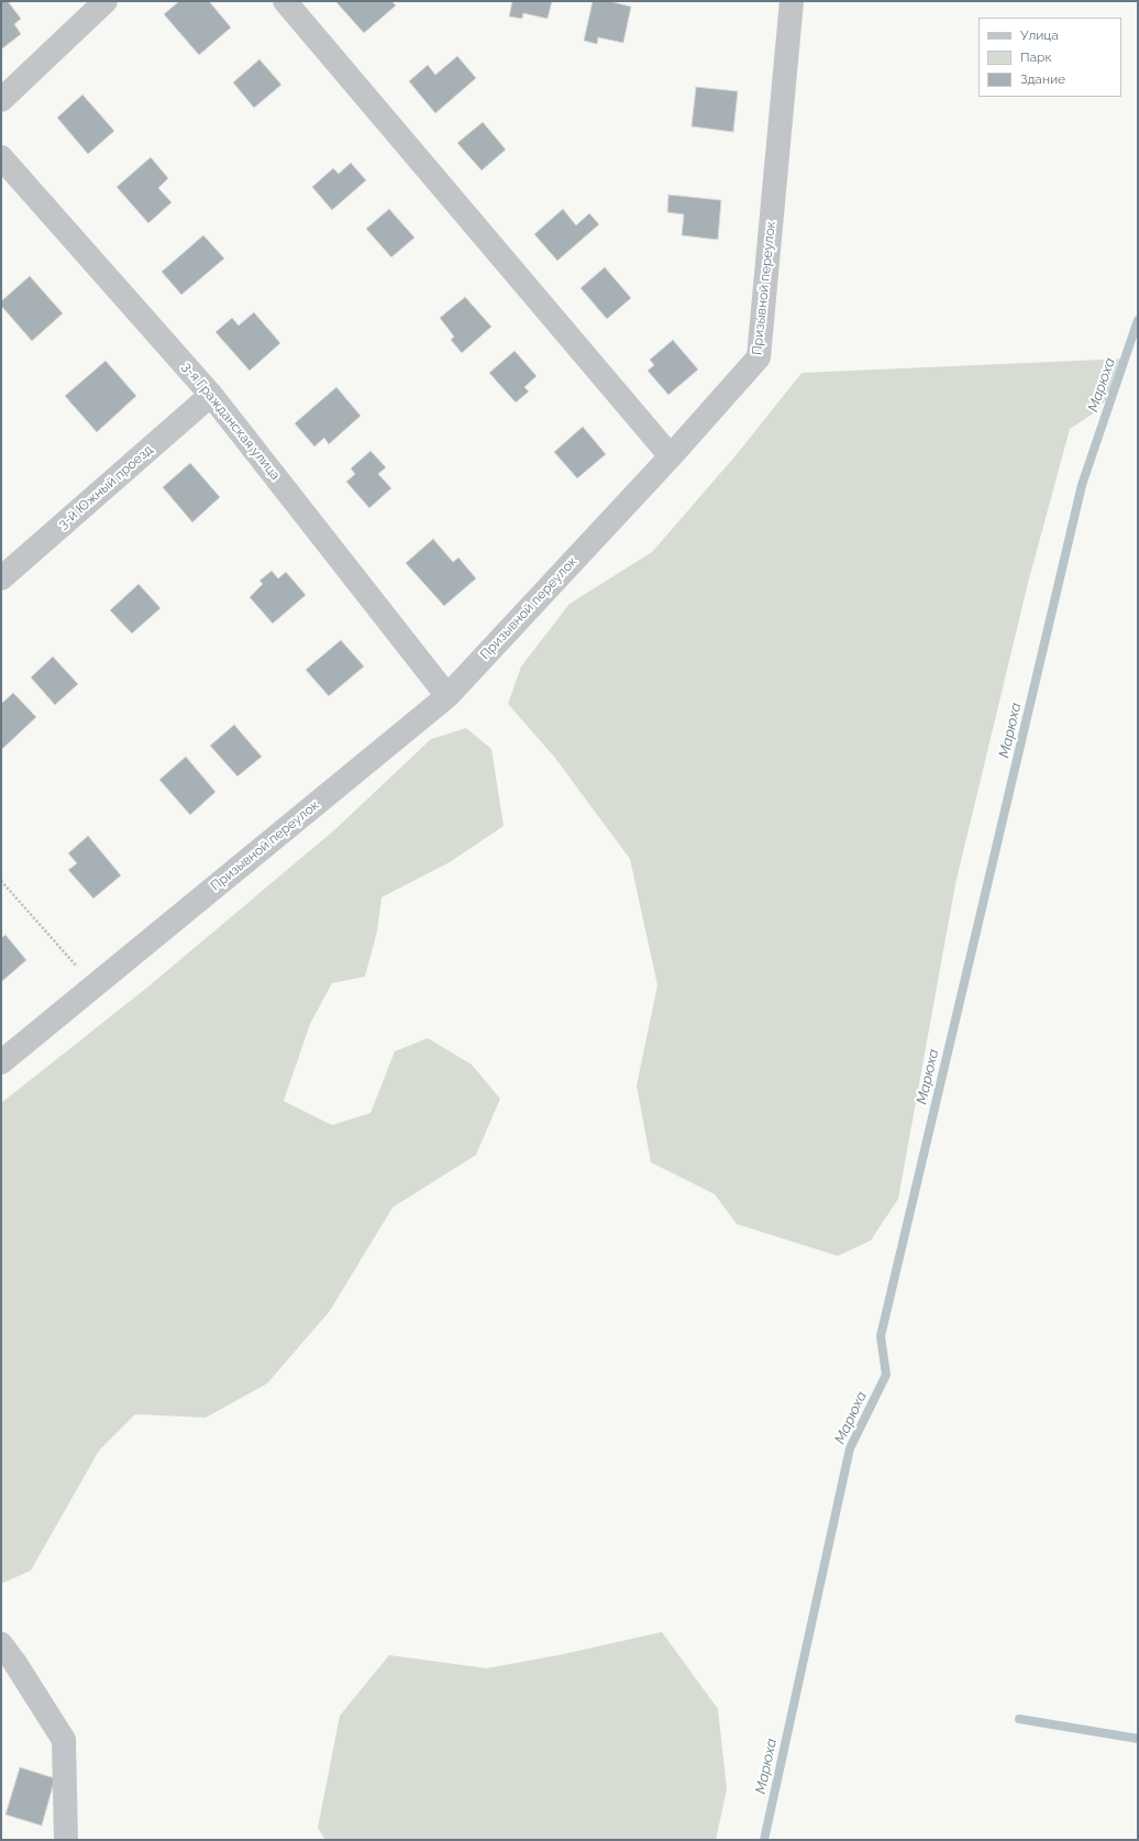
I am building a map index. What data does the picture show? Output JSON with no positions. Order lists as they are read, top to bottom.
{
  "streets": {
    "street": ["Призывной переулок", "3-я Гражданская улица", "3-й Южный проезд"]
  },
  "crossings": [
    ["Призывной переулок", "3-я Гражданская улица"],
    ["3-я Гражданская улица", "3-й Южный проезд"]
  ],
  "water": ["Марюха"],
  "legend": ["Улица", "Парк", "Здание"]
}
